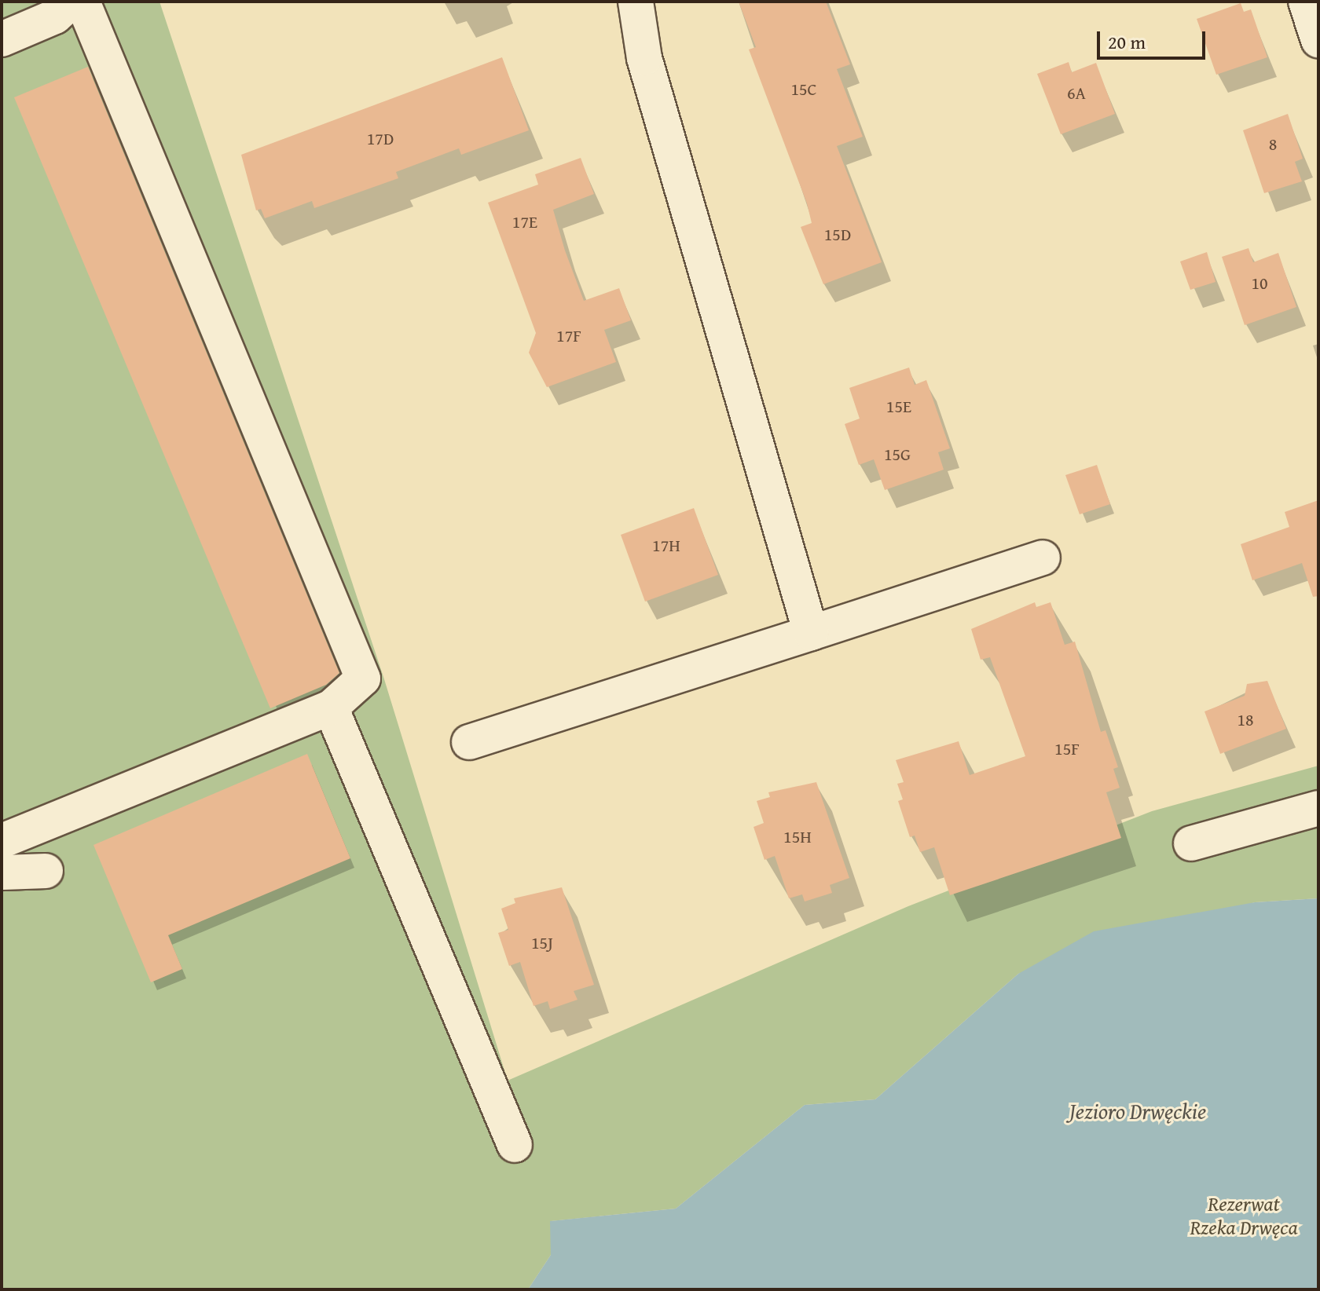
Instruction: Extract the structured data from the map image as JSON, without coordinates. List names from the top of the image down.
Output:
{
  "water": ["Jezioro Drwęckie"],
  "parks": ["Rezerwat Rzeka Drwęca"],
  "house_numbers": [
    "15C",
    "6A",
    "17D",
    "8",
    "17E",
    "15D",
    "10",
    "17F",
    "15E",
    "15G",
    "17H",
    "18",
    "15F",
    "15H",
    "15J"
  ],
  "scale_bar": "20 m"
}
